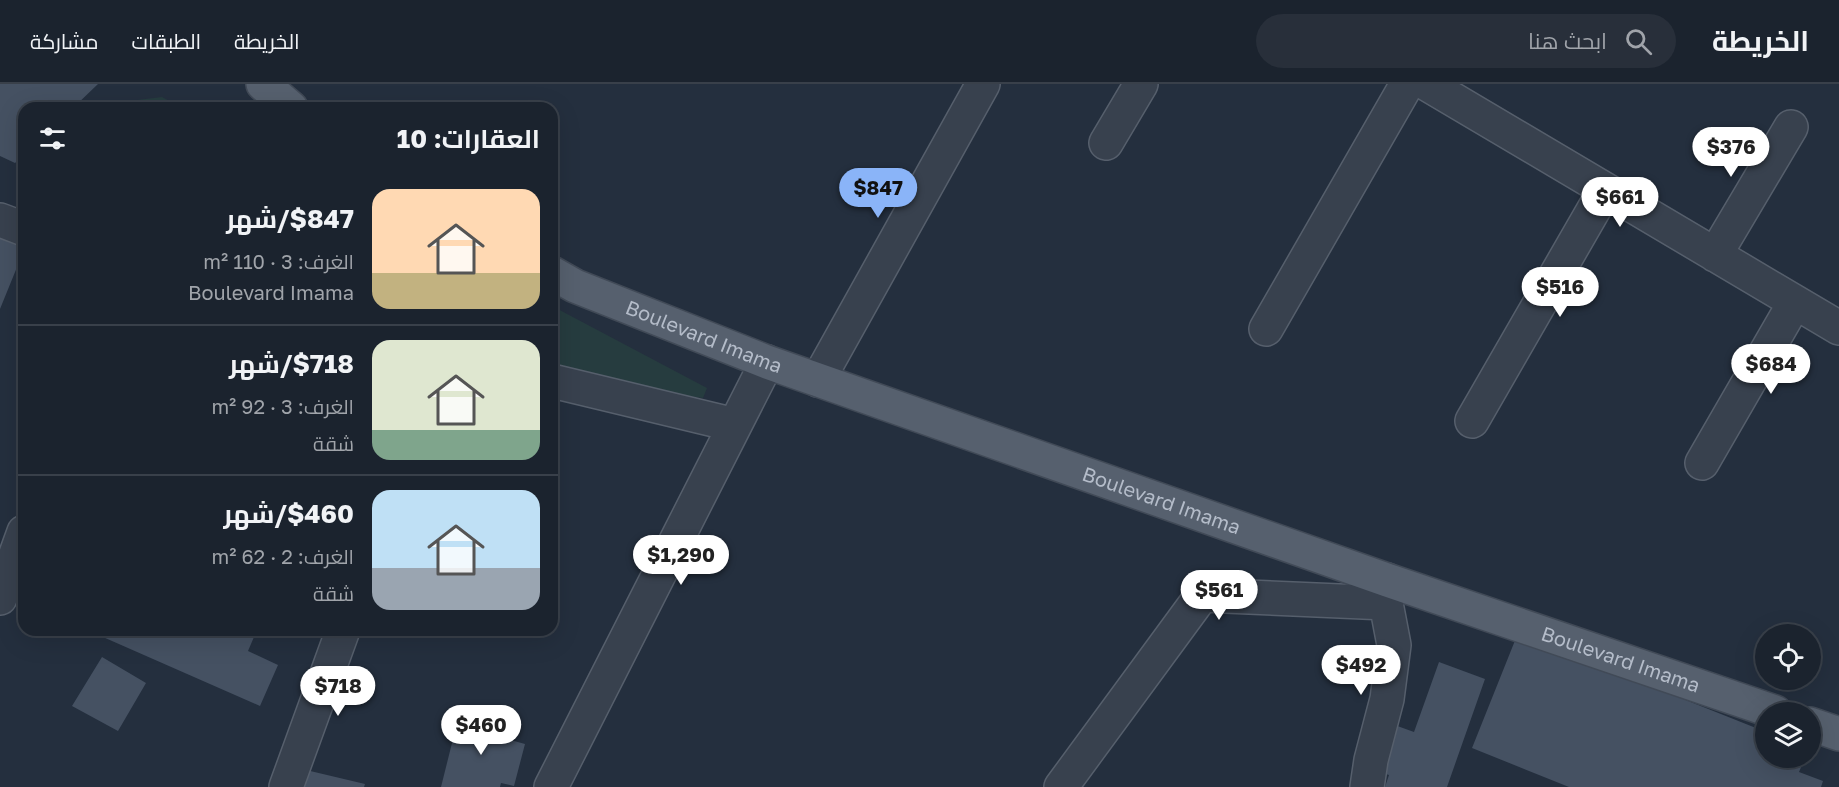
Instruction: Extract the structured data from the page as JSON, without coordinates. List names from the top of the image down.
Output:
{
  "streets": {
    "main road": ["Boulevard Imama"]
  },
  "page": {
    "header": "الخريطة",
    "search": "ابحث هنا",
    "nav": ["الخريطة", "الطبقات", "مشاركة"],
    "heading": "العقارات: 10",
    "price": [
      "$376",
      "$847",
      "$661",
      "$516",
      "$684",
      "$1,290",
      "$561",
      "$492",
      "$718",
      "$460"
    ],
    "list": [
      {
        "name": "$847/شهر",
        "note": "الغرف: 3 · 110 m² · Boulevard Imama"
      },
      {
        "name": "$718/شهر",
        "note": "الغرف: 3 · 92 m² · شقة"
      },
      {
        "name": "$460/شهر",
        "note": "الغرف: 2 · 62 m² · شقة"
      }
    ]
  }
}
